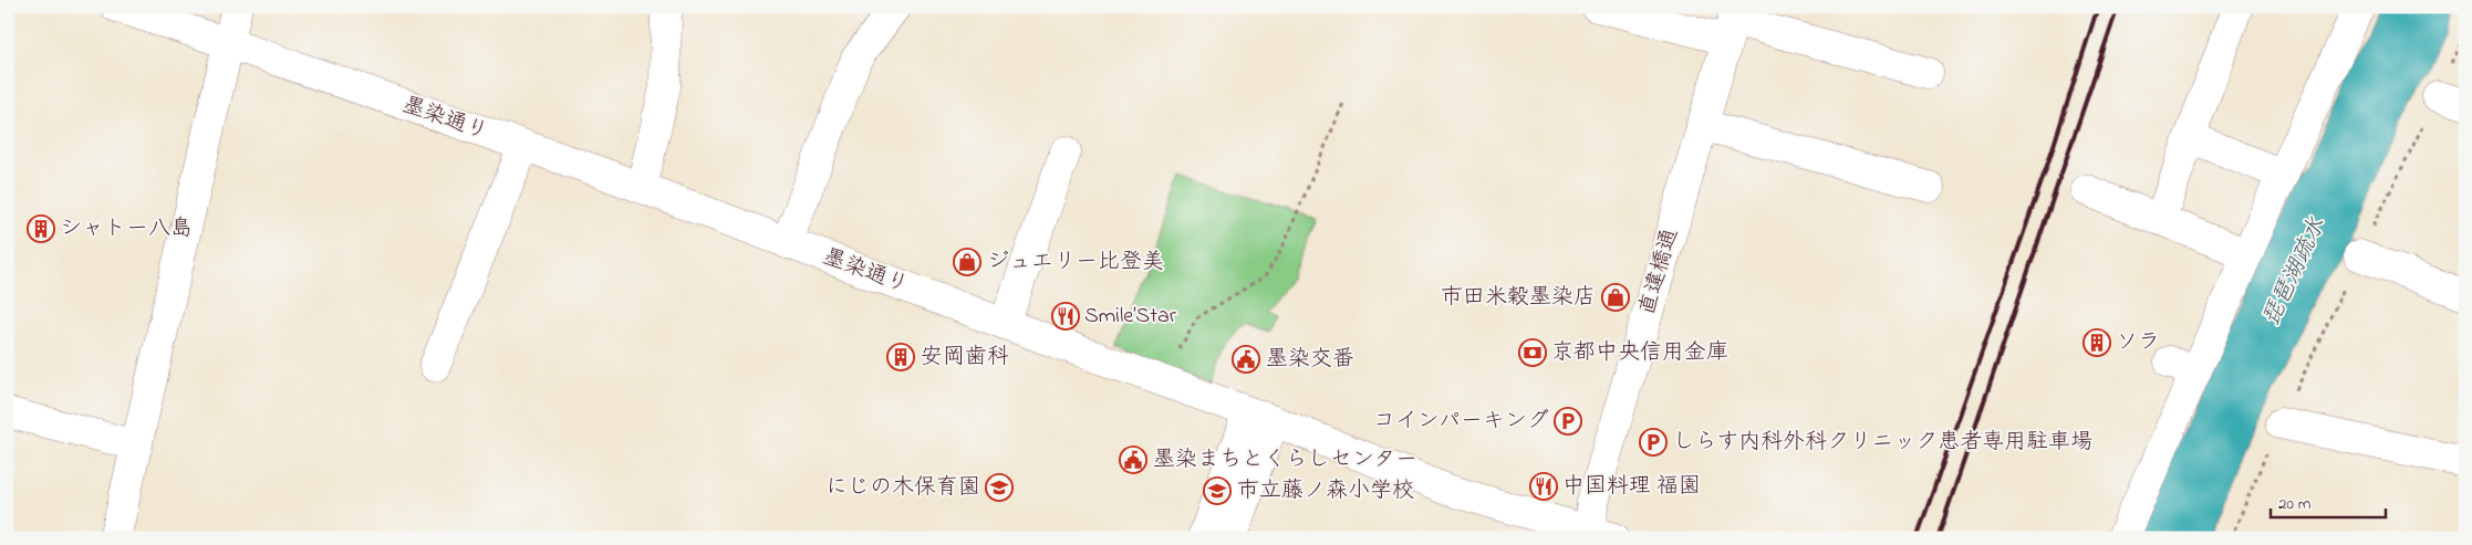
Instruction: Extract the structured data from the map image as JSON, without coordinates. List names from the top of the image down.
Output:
{
  "streets": {
    "street": ["墨染通り", "直違橋通"]
  },
  "crossings": [
    ["墨染通り", "直違橋通"]
  ],
  "water": ["琵琶湖疏水"],
  "places": {
    "building": ["シャトー八島", "ソラ", "安岡歯科"],
    "shop": ["ジュエリー比登美", "市田米穀墨染店"],
    "restaurant": ["Smile’Star", "中国料理 福園"],
    "bank": ["京都中央信用金庫"],
    "public building": ["墨染交番", "墨染まちとくらしセンター"],
    "parking": ["コインパーキング", "しらす内科外科クリニック患者専用駐車場"],
    "school or university": ["にじの木保育園", "市立藤ノ森小学校"]
  },
  "scale_bar": "20 m"
}
